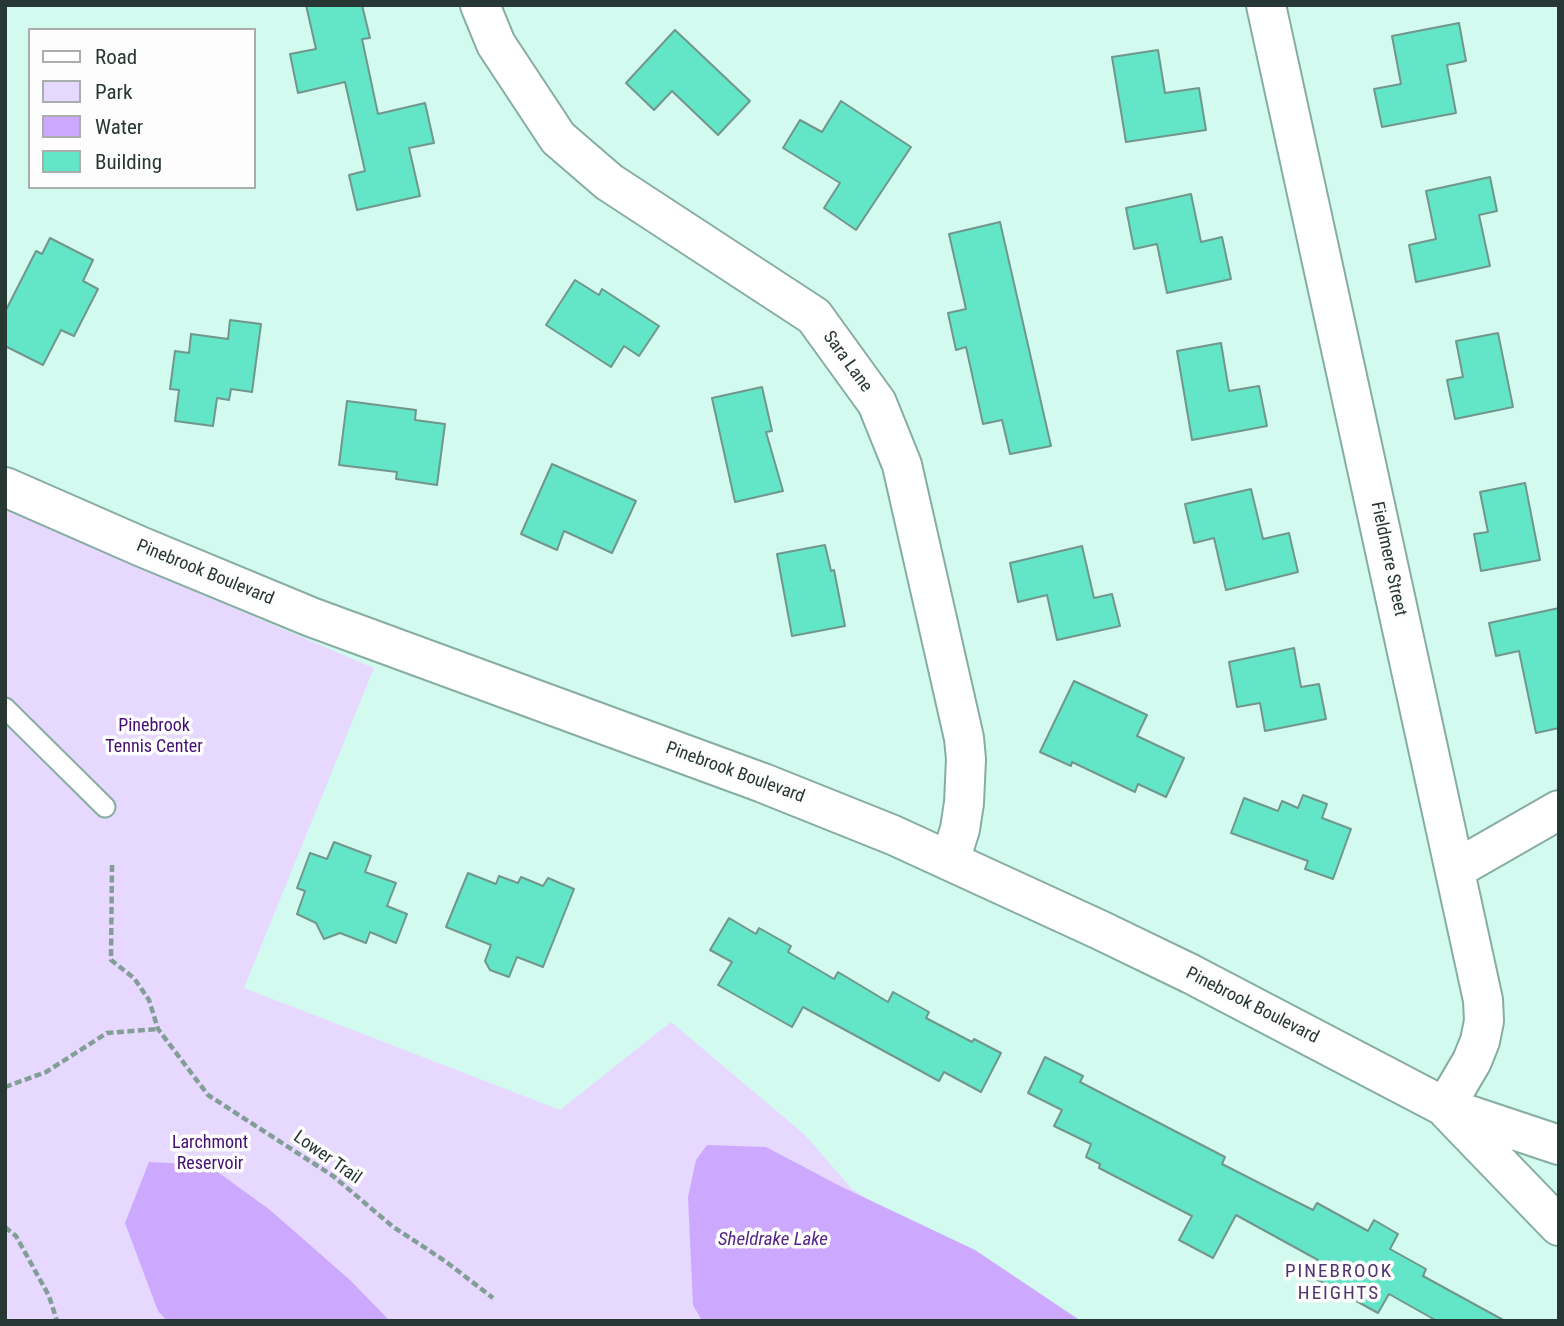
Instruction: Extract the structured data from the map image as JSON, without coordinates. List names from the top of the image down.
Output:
{
  "streets": {
    "street": ["Sara Lane", "Fieldmere Street", "Pinebrook Boulevard"],
    "path": ["Lower Trail"]
  },
  "crossings": [
    ["Sara Lane", "Pinebrook Boulevard"],
    ["Fieldmere Street", "Pinebrook Boulevard"]
  ],
  "districts": ["PINEBROOK HEIGHTS"],
  "water": ["Sheldrake Lake"],
  "parks": ["Pinebrook Tennis Center", "Larchmont Reservoir"],
  "legend": [
    "Road",
    "Park",
    "Water",
    "Building"
  ]
}
